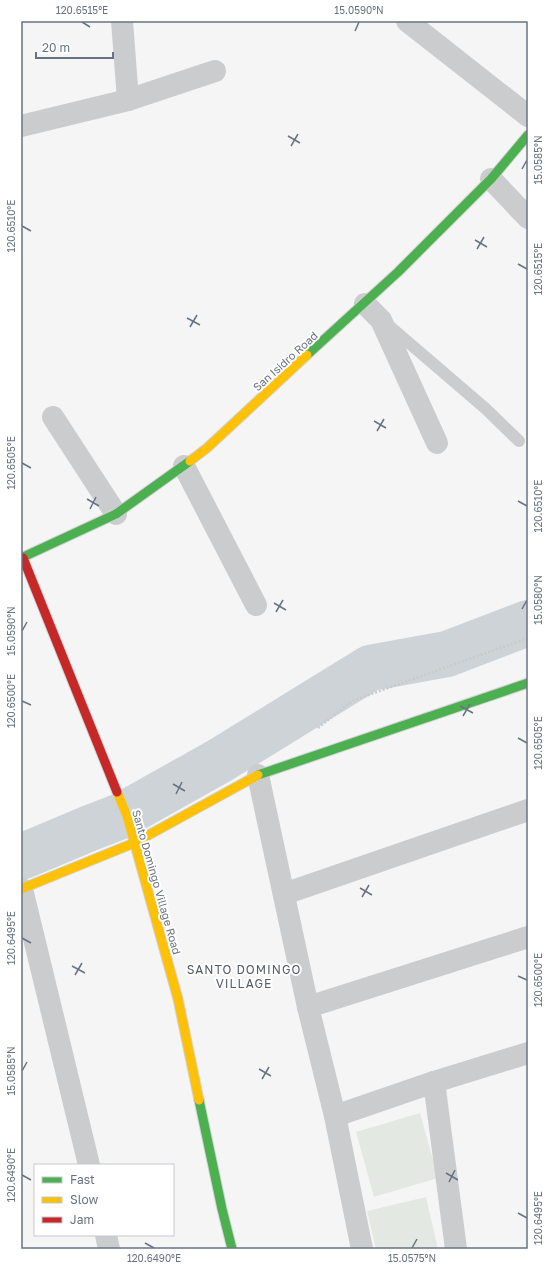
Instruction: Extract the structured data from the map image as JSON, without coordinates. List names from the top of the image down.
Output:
{
  "streets": {
    "street": ["San Isidro Road", "Santo Domingo Village Road"]
  },
  "crossings": [
    ["San Isidro Road", "Santo Domingo Village Road"]
  ],
  "districts": ["SANTO DOMINGO VILLAGE"],
  "legend": ["Fast", "Slow", "Jam"],
  "scale_bar": "20 m",
  "coordinates": [
    "120.6515°E",
    "15.0590°N",
    "15.0585°N",
    "120.6510°E",
    "120.6505°E",
    "15.0580°N",
    "120.6500°E",
    "120.6495°E",
    "120.6490°E",
    "15.0575°N"
  ]
}
